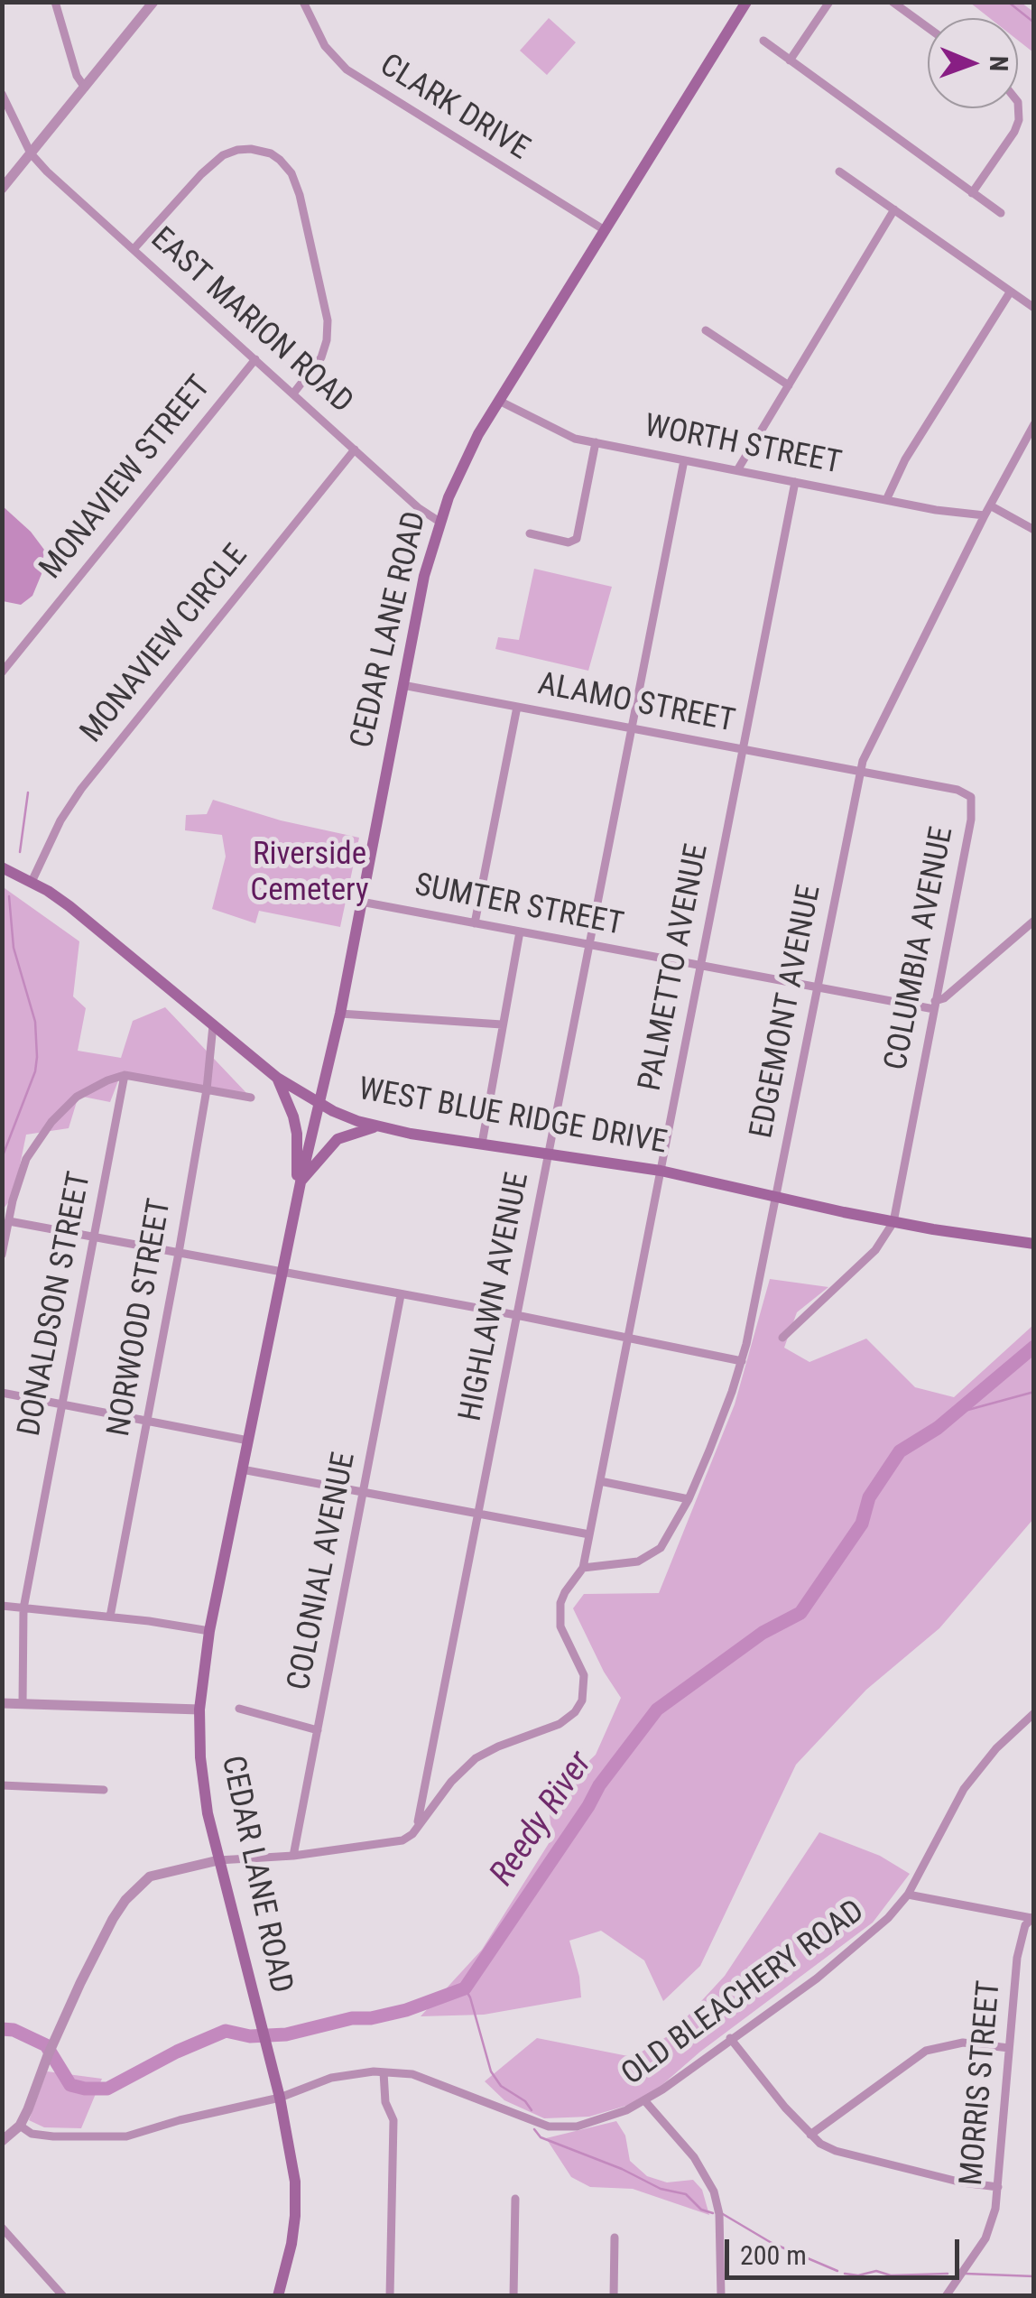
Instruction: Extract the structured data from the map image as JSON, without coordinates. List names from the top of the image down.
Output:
{
  "streets": {
    "main road": ["CEDAR LANE ROAD", "WEST BLUE RIDGE DRIVE"],
    "street": [
      "CLARK DRIVE",
      "EAST MARION ROAD",
      "WORTH STREET",
      "MONAVIEW STREET",
      "MONAVIEW CIRCLE",
      "ALAMO STREET",
      "SUMTER STREET",
      "COLUMBIA AVENUE",
      "PALMETTO AVENUE",
      "EDGEMONT AVENUE",
      "HIGHLAWN AVENUE",
      "DONALDSON STREET",
      "NORWOOD STREET",
      "COLONIAL AVENUE",
      "OLD BLEACHERY ROAD",
      "MORRIS STREET"
    ]
  },
  "crossings": [
    ["CLARK DRIVE", "CEDAR LANE ROAD"],
    ["EAST MARION ROAD", "MONAVIEW STREET"],
    ["EAST MARION ROAD", "CEDAR LANE ROAD"],
    ["EAST MARION ROAD", "MONAVIEW CIRCLE"],
    ["WORTH STREET", "CEDAR LANE ROAD"],
    ["WORTH STREET", "PALMETTO AVENUE"],
    ["WORTH STREET", "EDGEMONT AVENUE"],
    ["WORTH STREET", "HIGHLAWN AVENUE"],
    ["CEDAR LANE ROAD", "ALAMO STREET"],
    ["CEDAR LANE ROAD", "SUMTER STREET"],
    ["CEDAR LANE ROAD", "WEST BLUE RIDGE DRIVE"],
    ["CEDAR LANE ROAD", "OLD BLEACHERY ROAD"],
    ["MONAVIEW CIRCLE", "WEST BLUE RIDGE DRIVE"],
    ["ALAMO STREET", "COLUMBIA AVENUE"],
    ["ALAMO STREET", "PALMETTO AVENUE"],
    ["ALAMO STREET", "EDGEMONT AVENUE"],
    ["ALAMO STREET", "HIGHLAWN AVENUE"],
    ["SUMTER STREET", "COLUMBIA AVENUE"],
    ["SUMTER STREET", "PALMETTO AVENUE"],
    ["SUMTER STREET", "EDGEMONT AVENUE"],
    ["SUMTER STREET", "HIGHLAWN AVENUE"],
    ["COLUMBIA AVENUE", "EDGEMONT AVENUE"],
    ["COLUMBIA AVENUE", "WEST BLUE RIDGE DRIVE"],
    ["PALMETTO AVENUE", "EDGEMONT AVENUE"],
    ["PALMETTO AVENUE", "WEST BLUE RIDGE DRIVE"],
    ["PALMETTO AVENUE", "HIGHLAWN AVENUE"],
    ["EDGEMONT AVENUE", "WEST BLUE RIDGE DRIVE"],
    ["WEST BLUE RIDGE DRIVE", "HIGHLAWN AVENUE"],
    ["WEST BLUE RIDGE DRIVE", "NORWOOD STREET"]
  ],
  "water": ["Reedy River"],
  "parks": ["Riverside Cemetery"],
  "scale_bar": "200 m",
  "north": "right"
}
